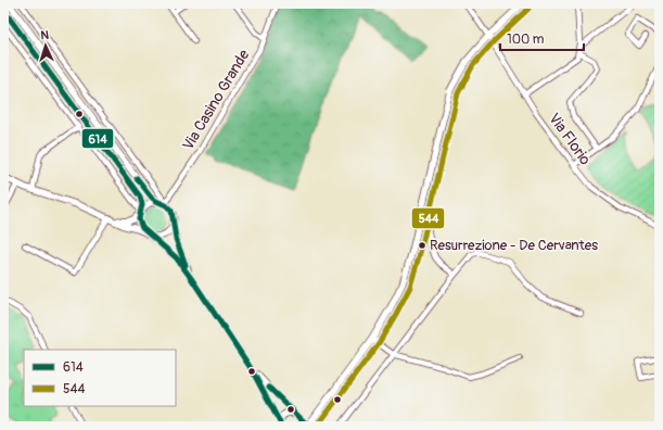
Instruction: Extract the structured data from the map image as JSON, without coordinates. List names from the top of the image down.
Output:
{
  "streets": {
    "street": ["Via Casino Grande", "Via Florio"]
  },
  "places": ["Resurrezione - De Cervantes"],
  "lines": ["transit line 544", "transit line 614"],
  "legend": ["614", "544"],
  "scale_bar": "100 m",
  "north": "top"
}
